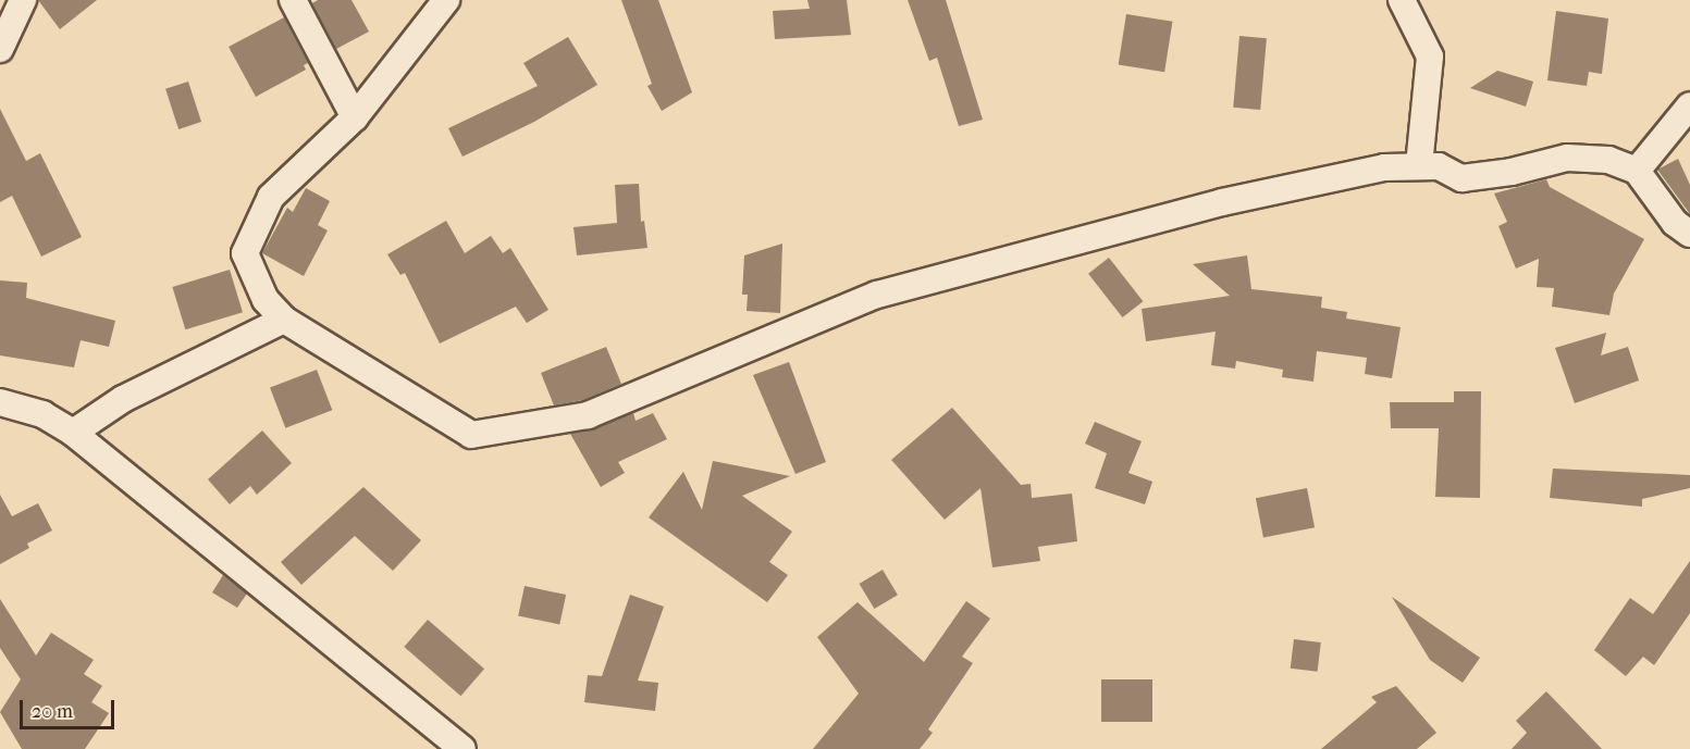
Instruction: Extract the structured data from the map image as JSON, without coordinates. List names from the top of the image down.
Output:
{
  "scale_bar": "20 m"
}
